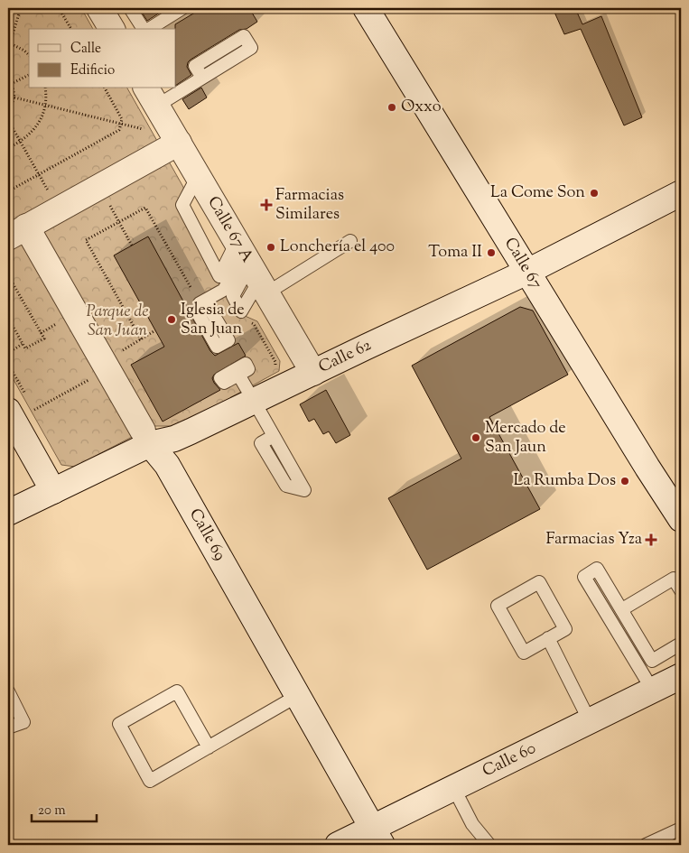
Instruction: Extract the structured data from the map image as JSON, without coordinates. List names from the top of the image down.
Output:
{
  "streets": {
    "main road": [
      "Calle 67 A",
      "Calle 67",
      "Calle 62",
      "Calle 69",
      "Calle 60"
    ]
  },
  "crossings": [
    ["Calle 67 A", "Calle 62"],
    ["Calle 67", "Calle 62"],
    ["Calle 62", "Calle 69"],
    ["Calle 69", "Calle 60"]
  ],
  "parks": ["Parque de San Juan"],
  "places": {
    "other": [
      "Oxxo",
      "La Come Son",
      "Lonchería el 400",
      "Toma II",
      "Iglesia de San Juan",
      "Mercado de San Jaun",
      "La Rumba Dos"
    ],
    "health": ["Farmacias Similares", "Farmacias Yza"]
  },
  "legend": ["Calle", "Edificio"],
  "scale_bar": "20 m"
}
